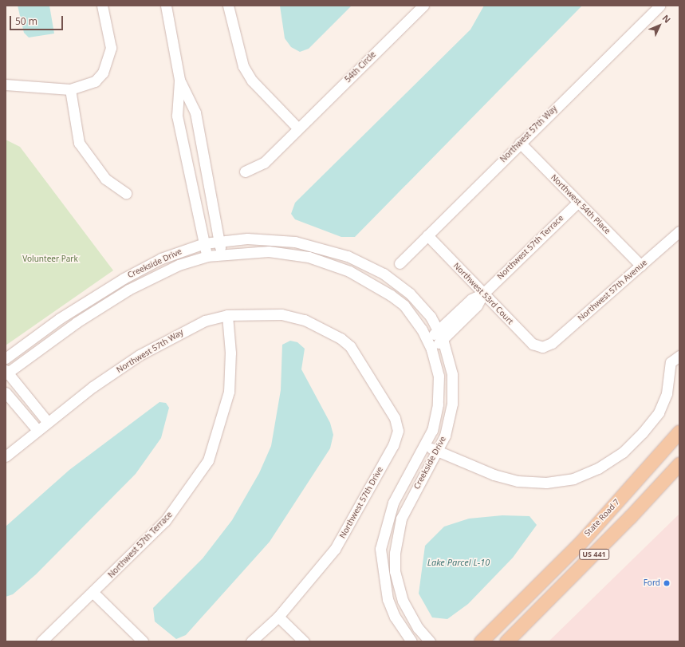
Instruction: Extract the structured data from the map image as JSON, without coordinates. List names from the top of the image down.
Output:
{
  "streets": {
    "main road": ["State Road 7", "US 441"],
    "street": [
      "54th Circle",
      "Northwest 57th Way",
      "Northwest 54th Place",
      "Northwest 57th Terrace",
      "Creekside Drive",
      "Northwest 57th Avenue",
      "Northwest 53rd Court",
      "Northwest 57th Drive"
    ]
  },
  "crossings": [
    ["Northwest 57th Way", "Northwest 54th Place"],
    ["Northwest 57th Way", "Northwest 57th Terrace"],
    ["Northwest 57th Way", "Northwest 53rd Court"],
    ["Northwest 57th Way", "Northwest 57th Drive"],
    ["Northwest 54th Place", "Northwest 57th Terrace"],
    ["Northwest 54th Place", "Northwest 57th Avenue"],
    ["Northwest 57th Terrace", "Creekside Drive"],
    ["Northwest 57th Terrace", "Northwest 53rd Court"],
    ["Northwest 57th Avenue", "Northwest 53rd Court"]
  ],
  "water": ["Lake Parcel L-10"],
  "parks": ["Volunteer Park"],
  "places": ["Ford"],
  "scale_bar": "50 m",
  "north": "top right"
}
